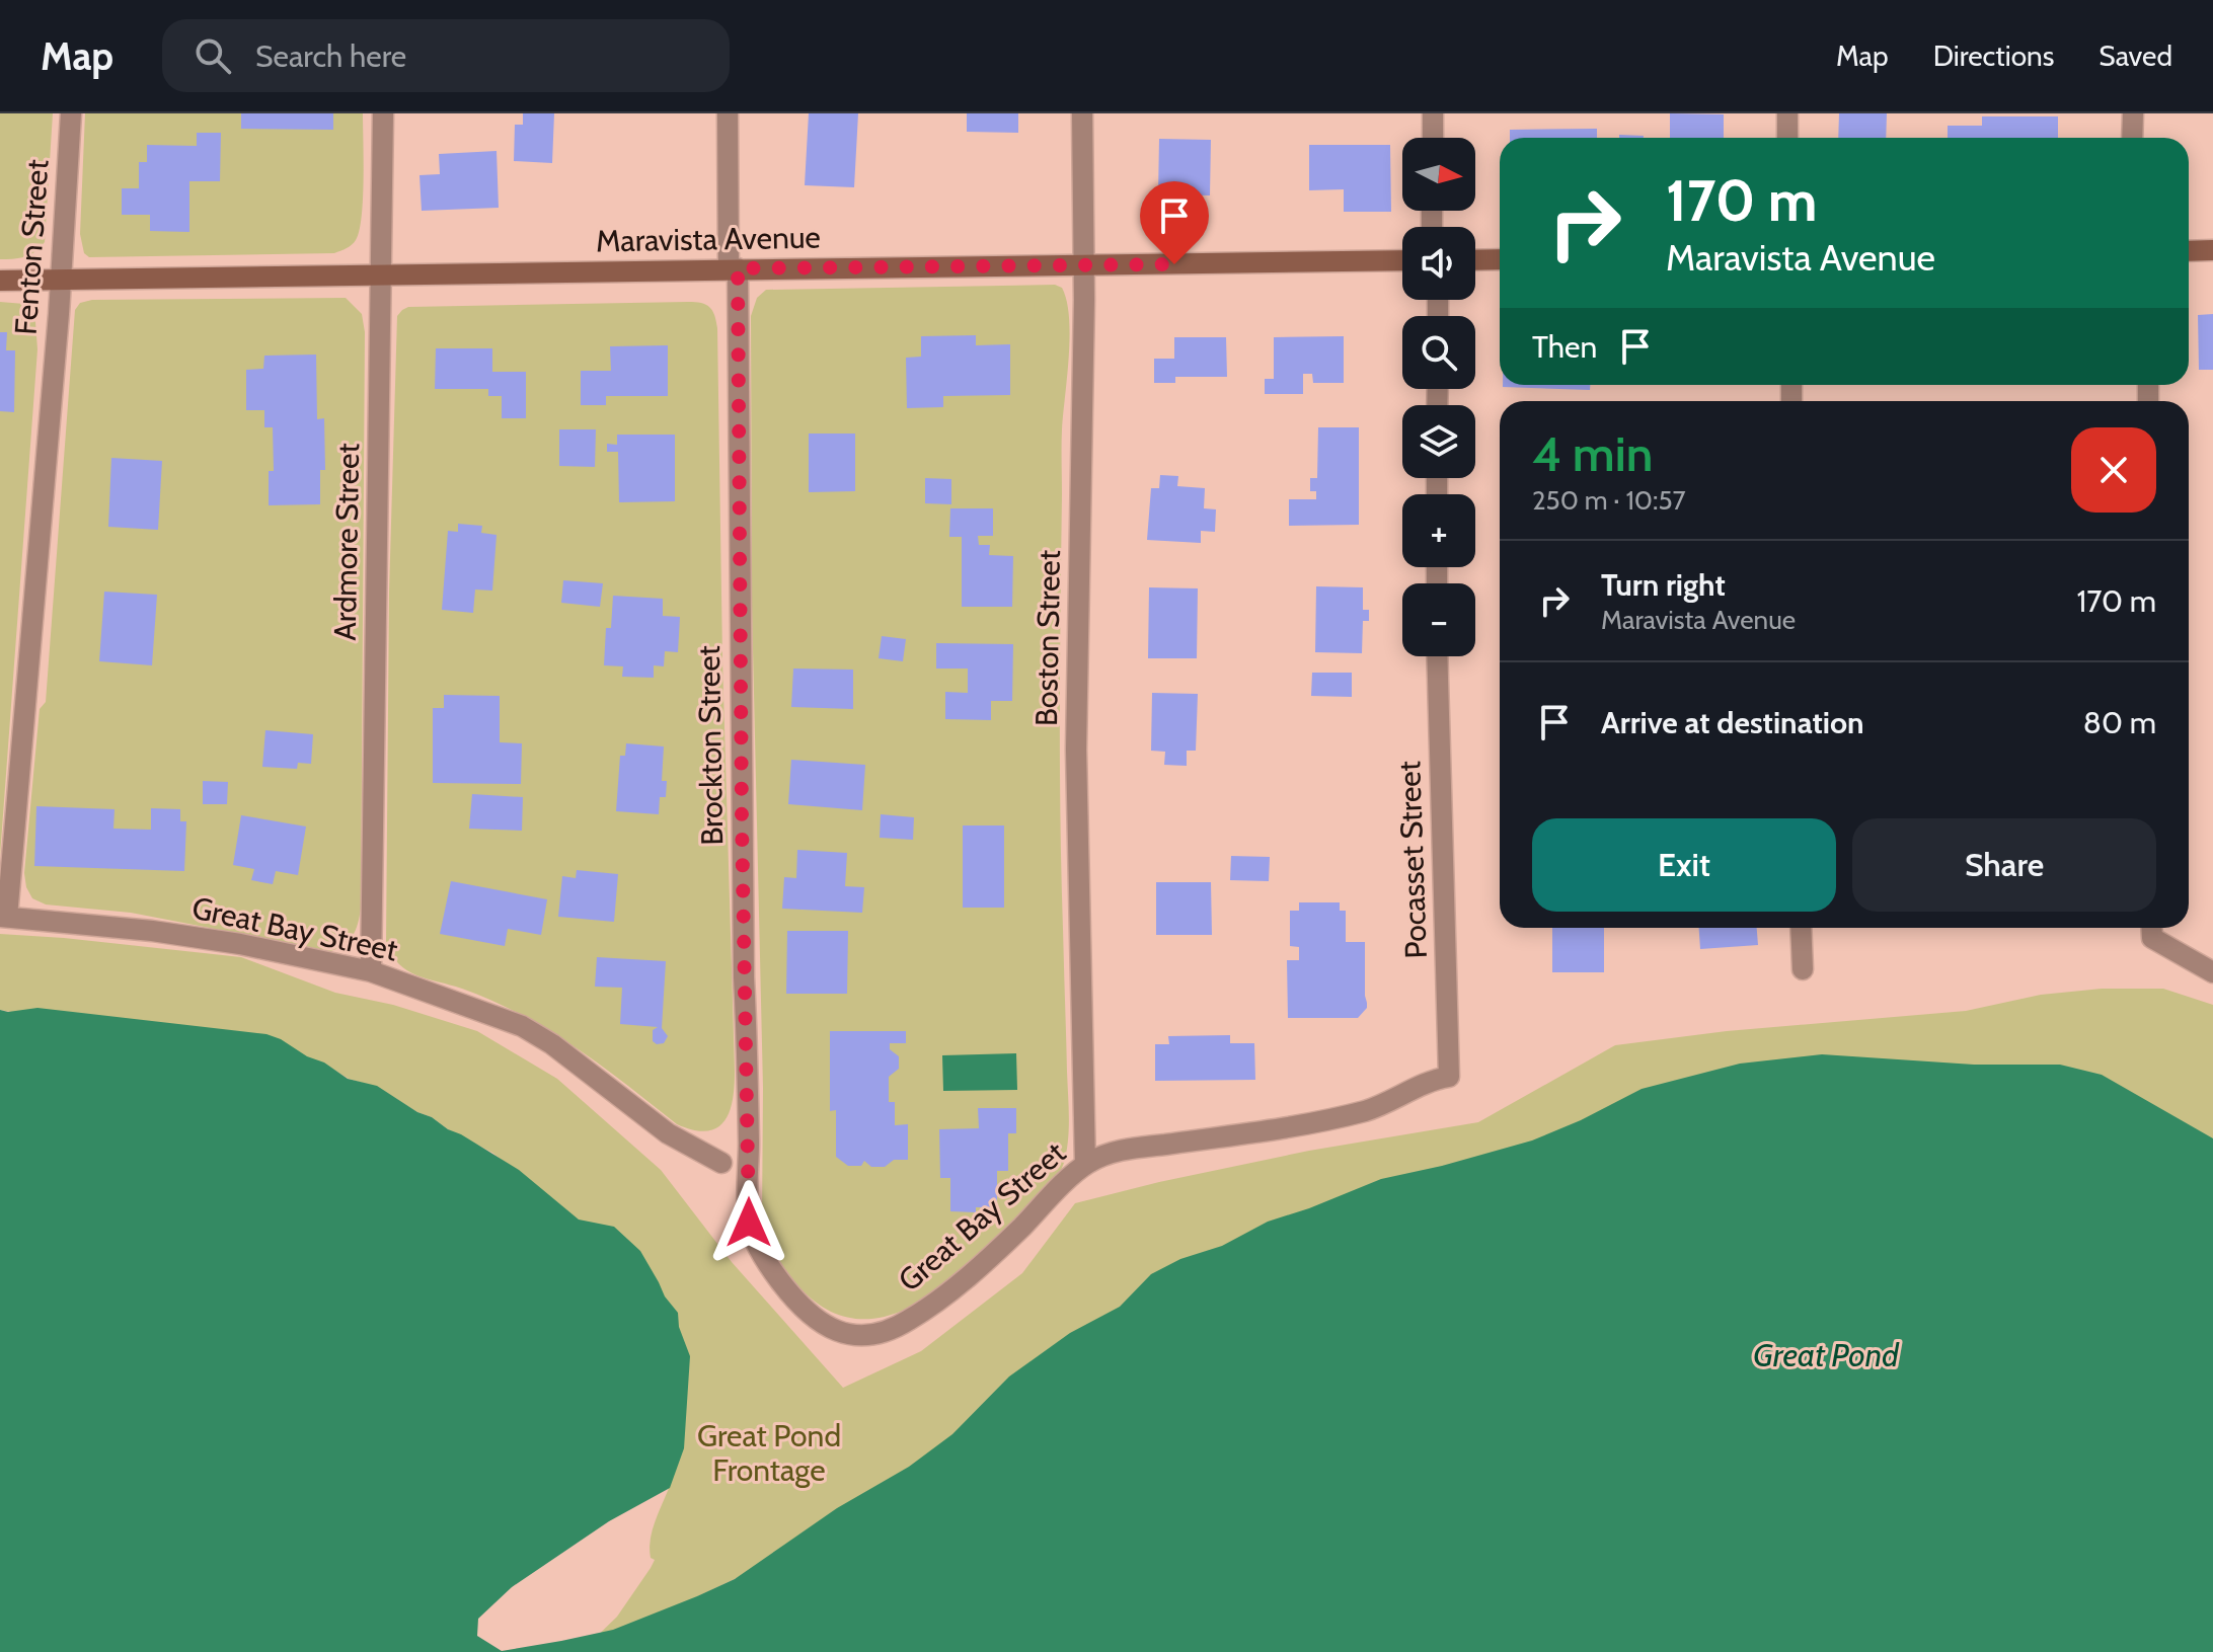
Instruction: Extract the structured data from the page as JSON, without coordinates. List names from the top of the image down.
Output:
{
  "streets": {
    "main road": ["Maravista Avenue"],
    "street": [
      "Fenton Street",
      "Ardmore Street",
      "Boston Street",
      "Brockton Street",
      "Pocasset Street",
      "Great Bay Street"
    ]
  },
  "crossings": [
    ["Maravista Avenue", "Fenton Street"],
    ["Maravista Avenue", "Ardmore Street"],
    ["Maravista Avenue", "Boston Street"],
    ["Maravista Avenue", "Brockton Street"],
    ["Fenton Street", "Great Bay Street"],
    ["Ardmore Street", "Great Bay Street"],
    ["Boston Street", "Great Bay Street"],
    ["Brockton Street", "Great Bay Street"],
    ["Pocasset Street", "Great Bay Street"]
  ],
  "water": ["Great Pond"],
  "parks": ["Great Pond Frontage"],
  "north": "right",
  "page": {
    "header": "Map",
    "search": "Search here",
    "nav": ["Map", "Directions", "Saved"],
    "map_buttons": ["+", "−"],
    "turn": ["170 m", "Maravista Avenue"],
    "then": "Then",
    "heading": ["4 min", "250 m · 10:57"],
    "list": [
      {
        "name": "Turn right",
        "note": "Maravista Avenue",
        "value": "170 m"
      },
      {
        "name": "Arrive at destination",
        "value": "80 m"
      }
    ],
    "buttons": ["Exit", "Share"]
  }
}
